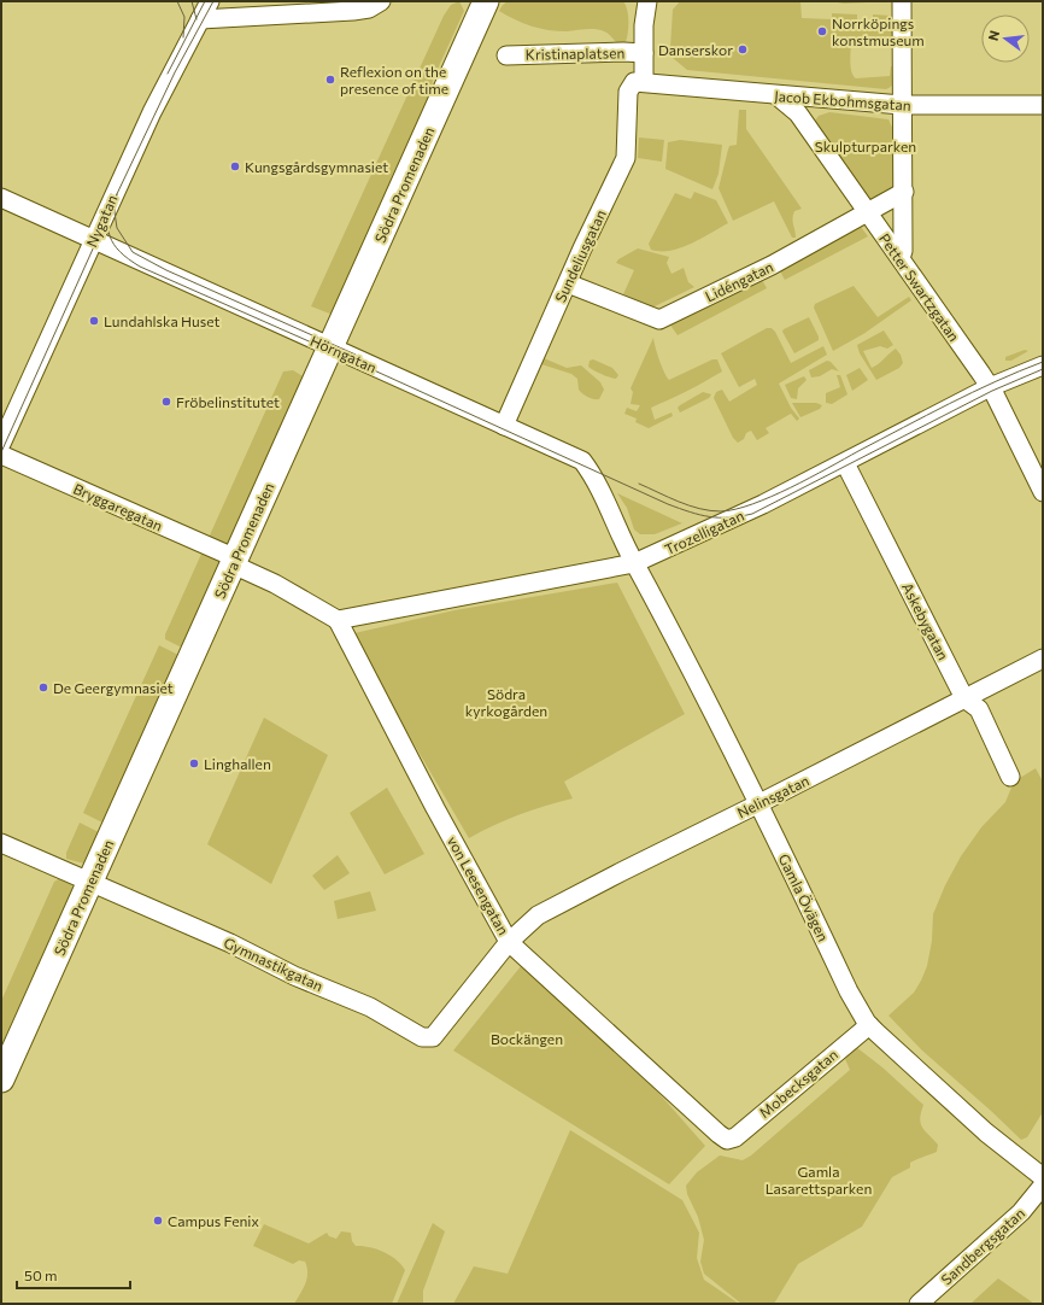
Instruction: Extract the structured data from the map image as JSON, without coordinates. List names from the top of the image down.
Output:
{
  "streets": {
    "main road": ["Södra Promenaden"],
    "street": [
      "Kristinaplatsen",
      "Jacob Ekbohmsgatan",
      "Nygatan",
      "Sundeliusgatan",
      "Lidéngatan",
      "Petter Swartzgatan",
      "Hörngatan",
      "Bryggaregatan",
      "Trozelligatan",
      "Askebygatan",
      "Nelinsgatan",
      "von Leesengatan",
      "Gamla Övägen",
      "Gymnastikgatan",
      "Mobecksgatan",
      "Sandbergsgatan"
    ]
  },
  "crossings": [
    ["Jacob Ekbohmsgatan", "Sundeliusgatan"],
    ["Jacob Ekbohmsgatan", "Petter Swartzgatan"],
    ["Södra Promenaden", "Hörngatan"],
    ["Södra Promenaden", "Bryggaregatan"],
    ["Södra Promenaden", "Gymnastikgatan"],
    ["Nygatan", "Hörngatan"],
    ["Sundeliusgatan", "Lidéngatan"],
    ["Sundeliusgatan", "Hörngatan"],
    ["Lidéngatan", "Petter Swartzgatan"],
    ["Petter Swartzgatan", "Trozelligatan"],
    ["Hörngatan", "Trozelligatan"],
    ["Hörngatan", "Gamla Övägen"],
    ["Bryggaregatan", "Trozelligatan"],
    ["Bryggaregatan", "von Leesengatan"],
    ["Trozelligatan", "Askebygatan"],
    ["Trozelligatan", "von Leesengatan"],
    ["Trozelligatan", "Gamla Övägen"],
    ["Askebygatan", "Nelinsgatan"],
    ["Nelinsgatan", "von Leesengatan"],
    ["Nelinsgatan", "Gamla Övägen"],
    ["Nelinsgatan", "Gymnastikgatan"],
    ["von Leesengatan", "Gymnastikgatan"],
    ["von Leesengatan", "Mobecksgatan"],
    ["Gamla Övägen", "Mobecksgatan"]
  ],
  "parks": [
    "Skulpturparken",
    "Södra kyrkogården",
    "Bockängen",
    "Gamla Lasarettsparken"
  ],
  "places": [
    "Norrköpings konstmuseum",
    "Danserskor",
    "Reflexion on the presence of time",
    "Kungsgårdsgymnasiet",
    "Lundahlska Huset",
    "Fröbelinstitutet",
    "De Geergymnasiet",
    "Linghallen",
    "Campus Fenix"
  ],
  "scale_bar": "50 m",
  "north": "left"
}
